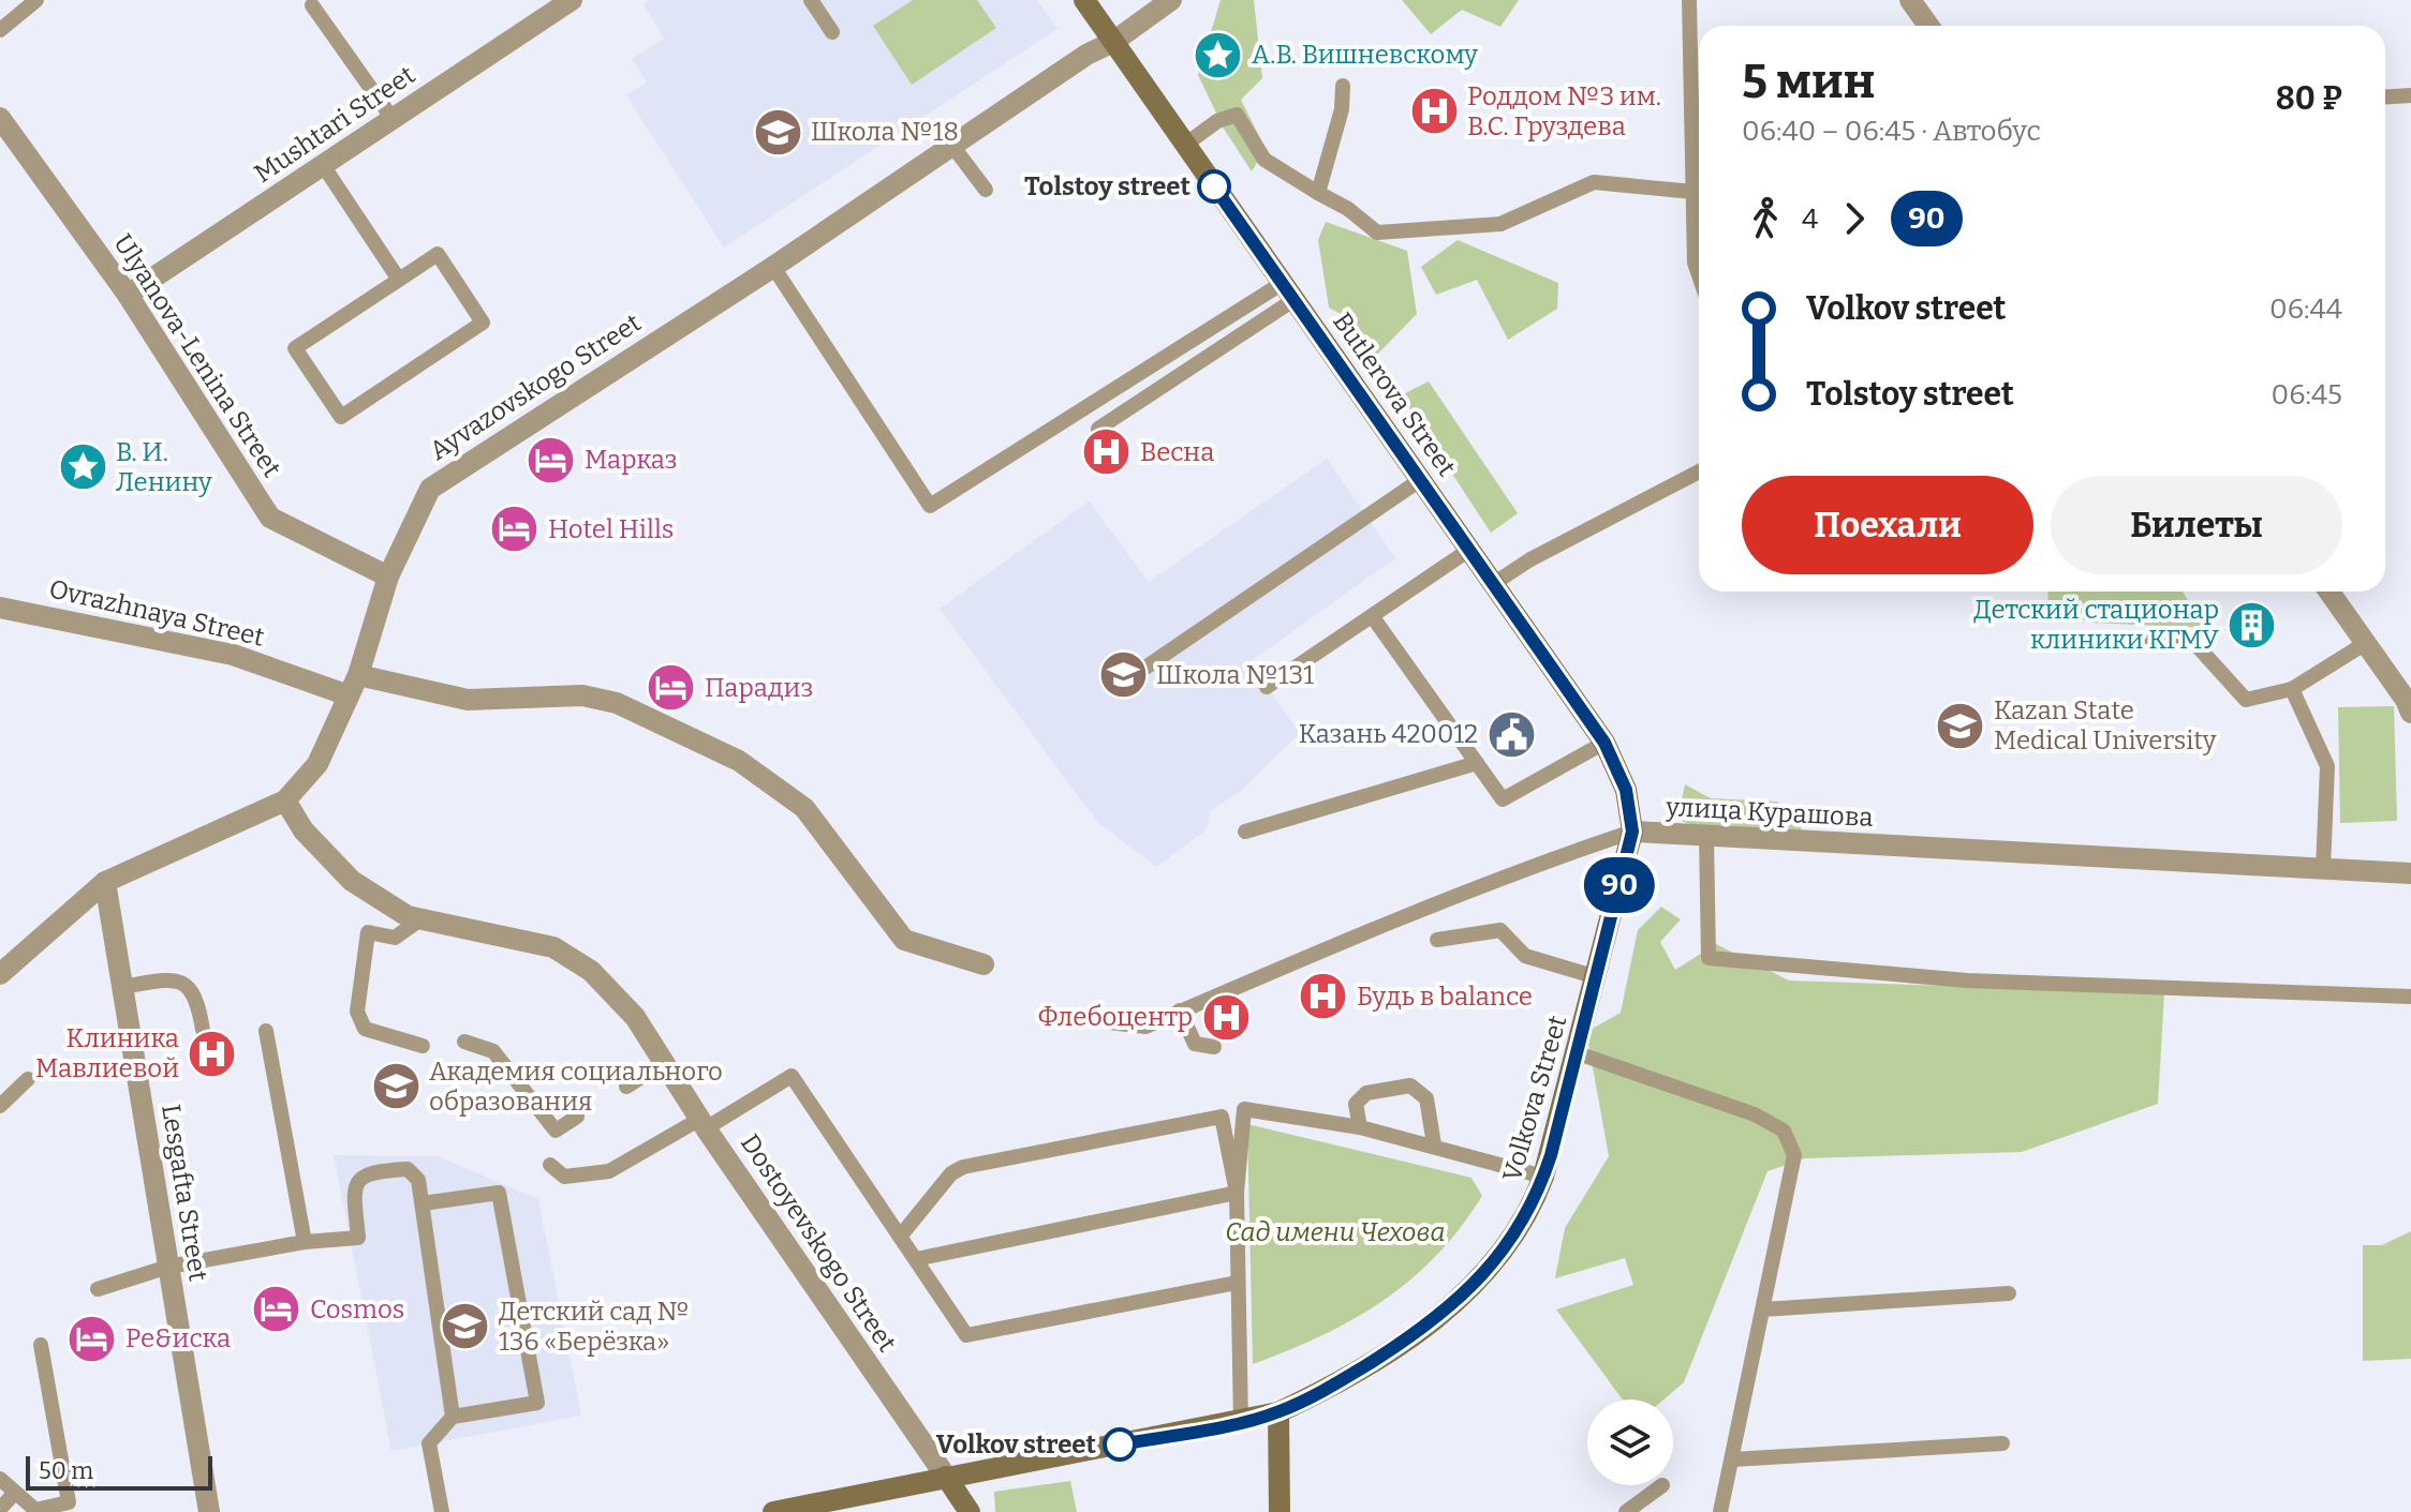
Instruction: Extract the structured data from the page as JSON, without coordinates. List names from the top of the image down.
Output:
{
  "streets": {
    "main road": ["Butlerova Street", "Volkova Street", "Dostoyevskogo Street"],
    "street": [
      "Mushtari Street",
      "Ulyanova-Lenina Street",
      "Ayvazovskogo Street",
      "Ovrazhnaya Street",
      "улица Курашова",
      "Lesgafta Street"
    ]
  },
  "crossings": [
    ["Mushtari Street", "Ulyanova-Lenina Street"],
    ["Ulyanova-Lenina Street", "Ayvazovskogo Street"],
    ["Ayvazovskogo Street", "Butlerova Street"],
    ["Ayvazovskogo Street", "Ovrazhnaya Street"],
    ["Ayvazovskogo Street", "Lesgafta Street"],
    ["Ayvazovskogo Street", "Dostoyevskogo Street"],
    ["Butlerova Street", "улица Курашова"],
    ["Butlerova Street", "Volkova Street"],
    ["улица Курашова", "Volkova Street"],
    ["Volkova Street", "Dostoyevskogo Street"]
  ],
  "parks": ["Сад имени Чехова"],
  "places": {
    "place": ["А.В. Вишневскому", "В. И. Ленину"],
    "hospital": [
      "Роддом №3 им. В.С. Груздева",
      "Весна",
      "Будь в balance",
      "Флебоцентр",
      "Клиника Мавлиевой"
    ],
    "school or university": [
      "Школа №18",
      "Школа №131",
      "Kazan State Medical University",
      "Академия социального образования",
      "Детский сад № 136 «Берёзка»"
    ],
    "other": ["Tolstoy street", "Volkov street"],
    "hotel": [
      "Марказ",
      "Hotel Hills",
      "Парадиз",
      "Cosmos",
      "Ре&иска"
    ],
    "building": ["Детский стационар клиники КГМУ"],
    "public building": ["Казань 420012"]
  },
  "lines": ["bus line 90"],
  "scale_bar": "50 m",
  "page": {
    "on_map": "90",
    "heading": ["5 мин", "06:40 – 06:45 · Автобус", "80 ₽"],
    "legs": ["4", "90"],
    "list": [
      {
        "name": "Volkov street",
        "value": "06:44"
      },
      {
        "name": "Tolstoy street",
        "value": "06:45"
      }
    ],
    "buttons": ["Поехали", "Билеты"],
    "scale": "50 m"
  }
}
